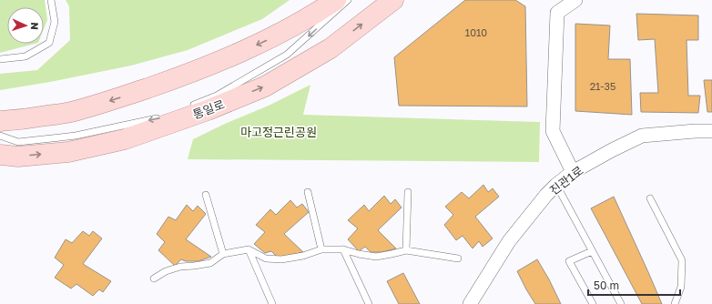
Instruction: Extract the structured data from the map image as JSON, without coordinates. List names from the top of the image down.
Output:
{
  "streets": {
    "main road": ["통일로"],
    "street": ["진관1로"]
  },
  "parks": ["마고정근린공원"],
  "house_numbers": ["1010", "21-35"],
  "scale_bar": "50 m",
  "north": "right"
}
